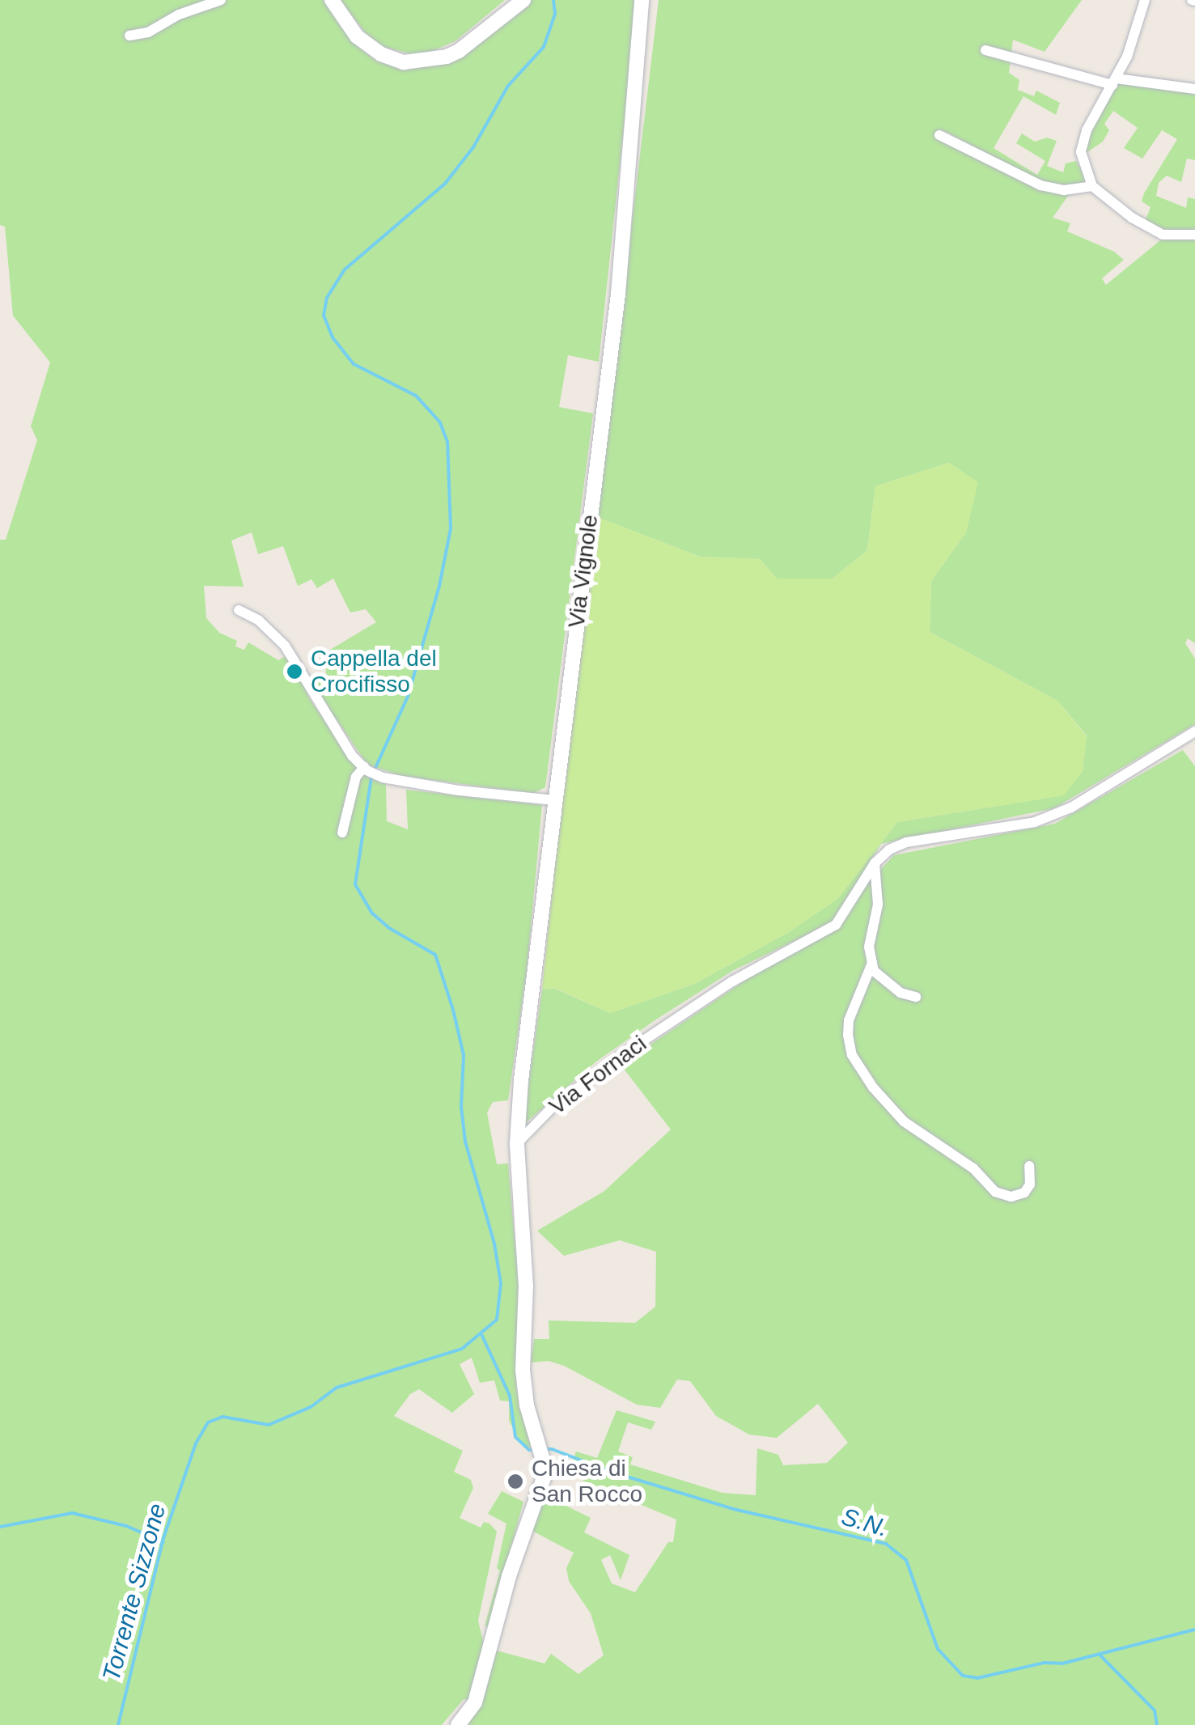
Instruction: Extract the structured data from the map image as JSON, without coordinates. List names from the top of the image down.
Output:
{
  "streets": {
    "street": ["Via Vignole", "Via Fornaci"]
  },
  "crossings": [
    ["Via Vignole", "Via Fornaci"]
  ],
  "water": ["S.N.", "Torrente Sizzone"],
  "places": ["Cappella del Crocifisso", "Chiesa di San Rocco"]
}
